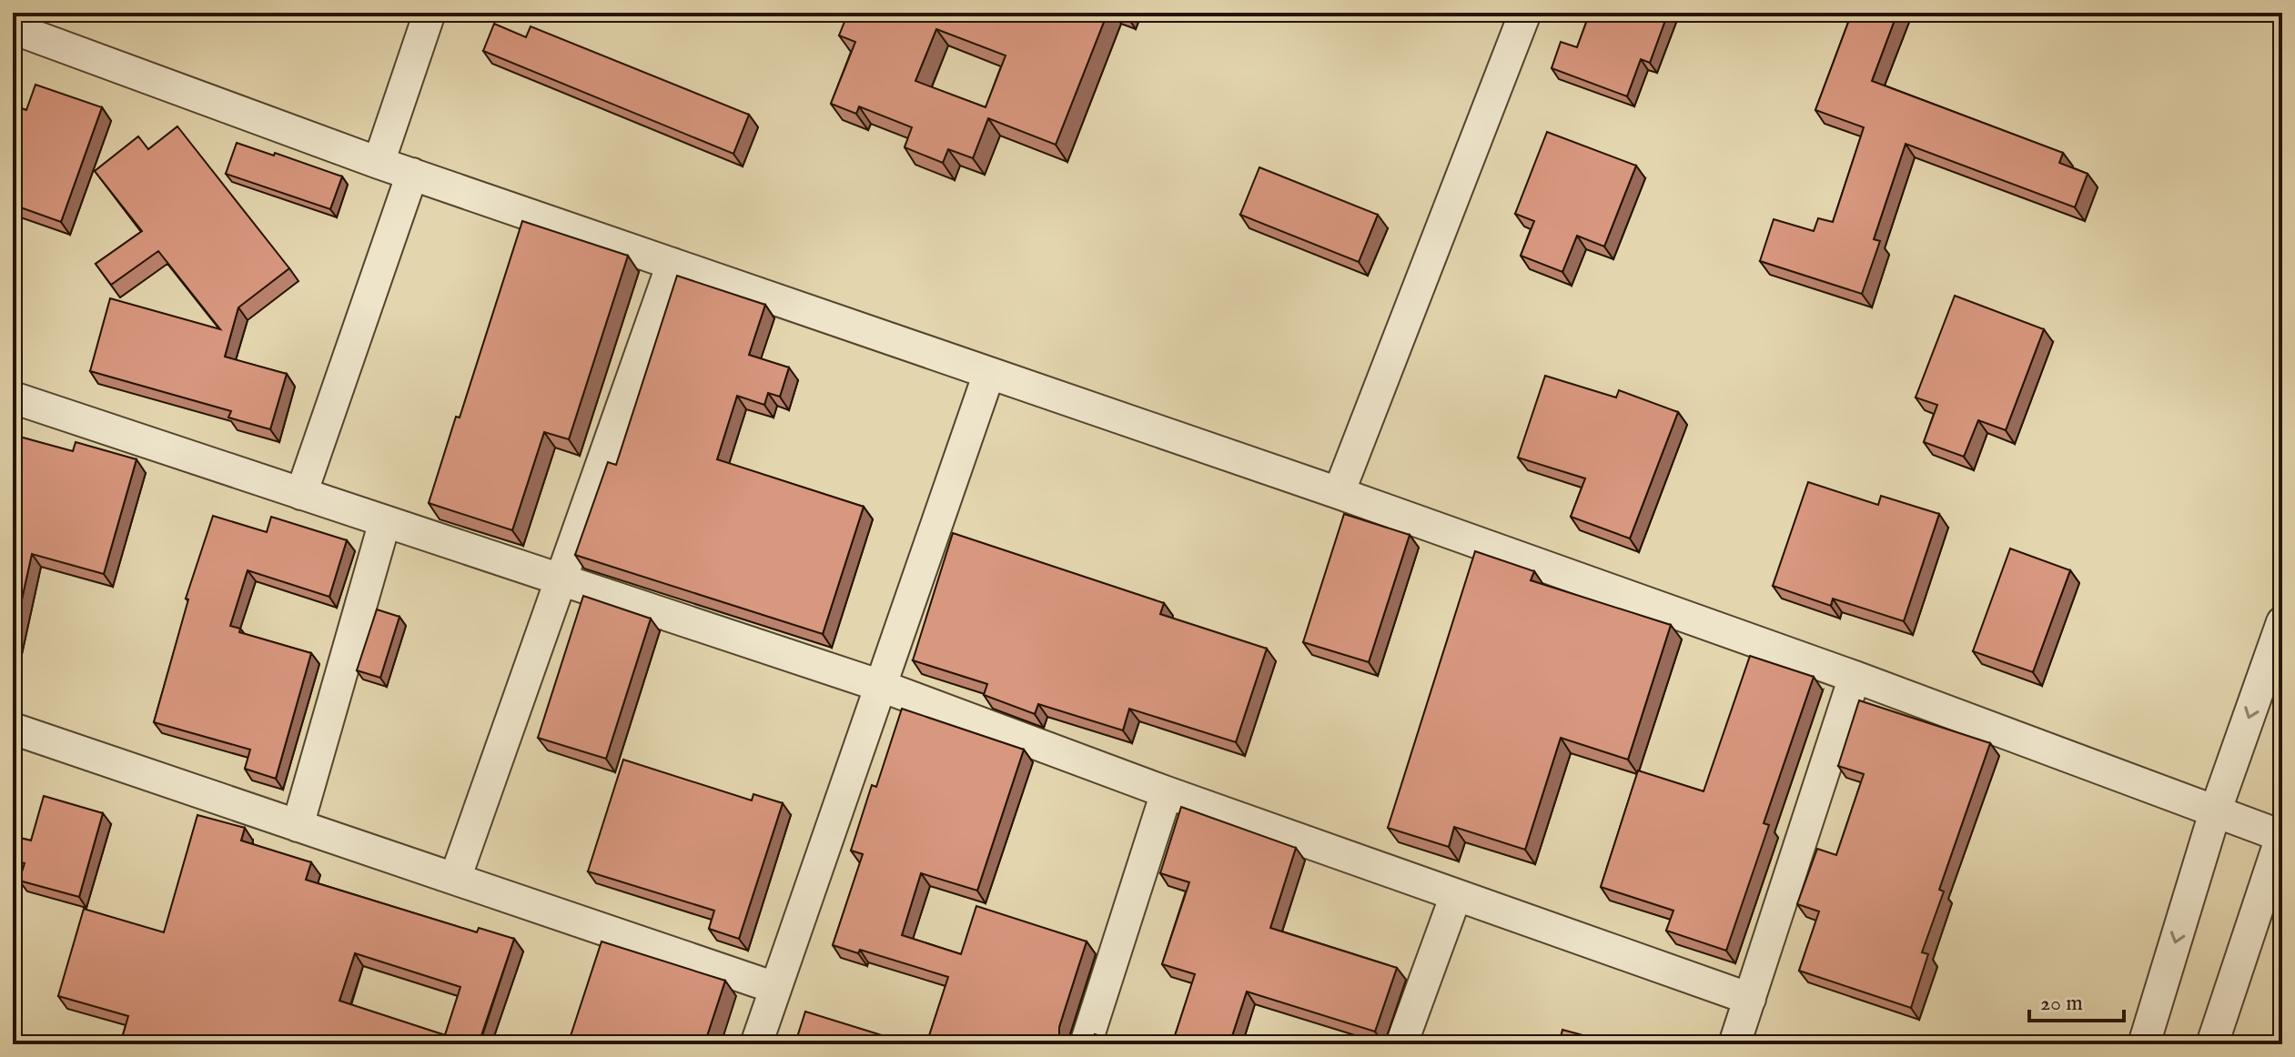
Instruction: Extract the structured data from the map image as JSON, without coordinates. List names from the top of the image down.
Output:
{
  "scale_bar": "20 m"
}
